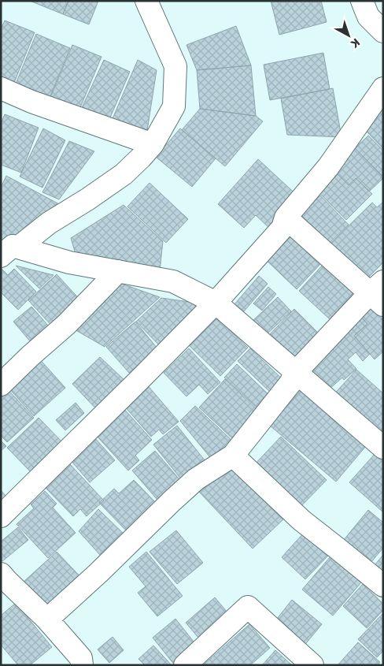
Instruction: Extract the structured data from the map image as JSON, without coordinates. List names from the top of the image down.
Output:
{
  "north": "bottom right"
}
